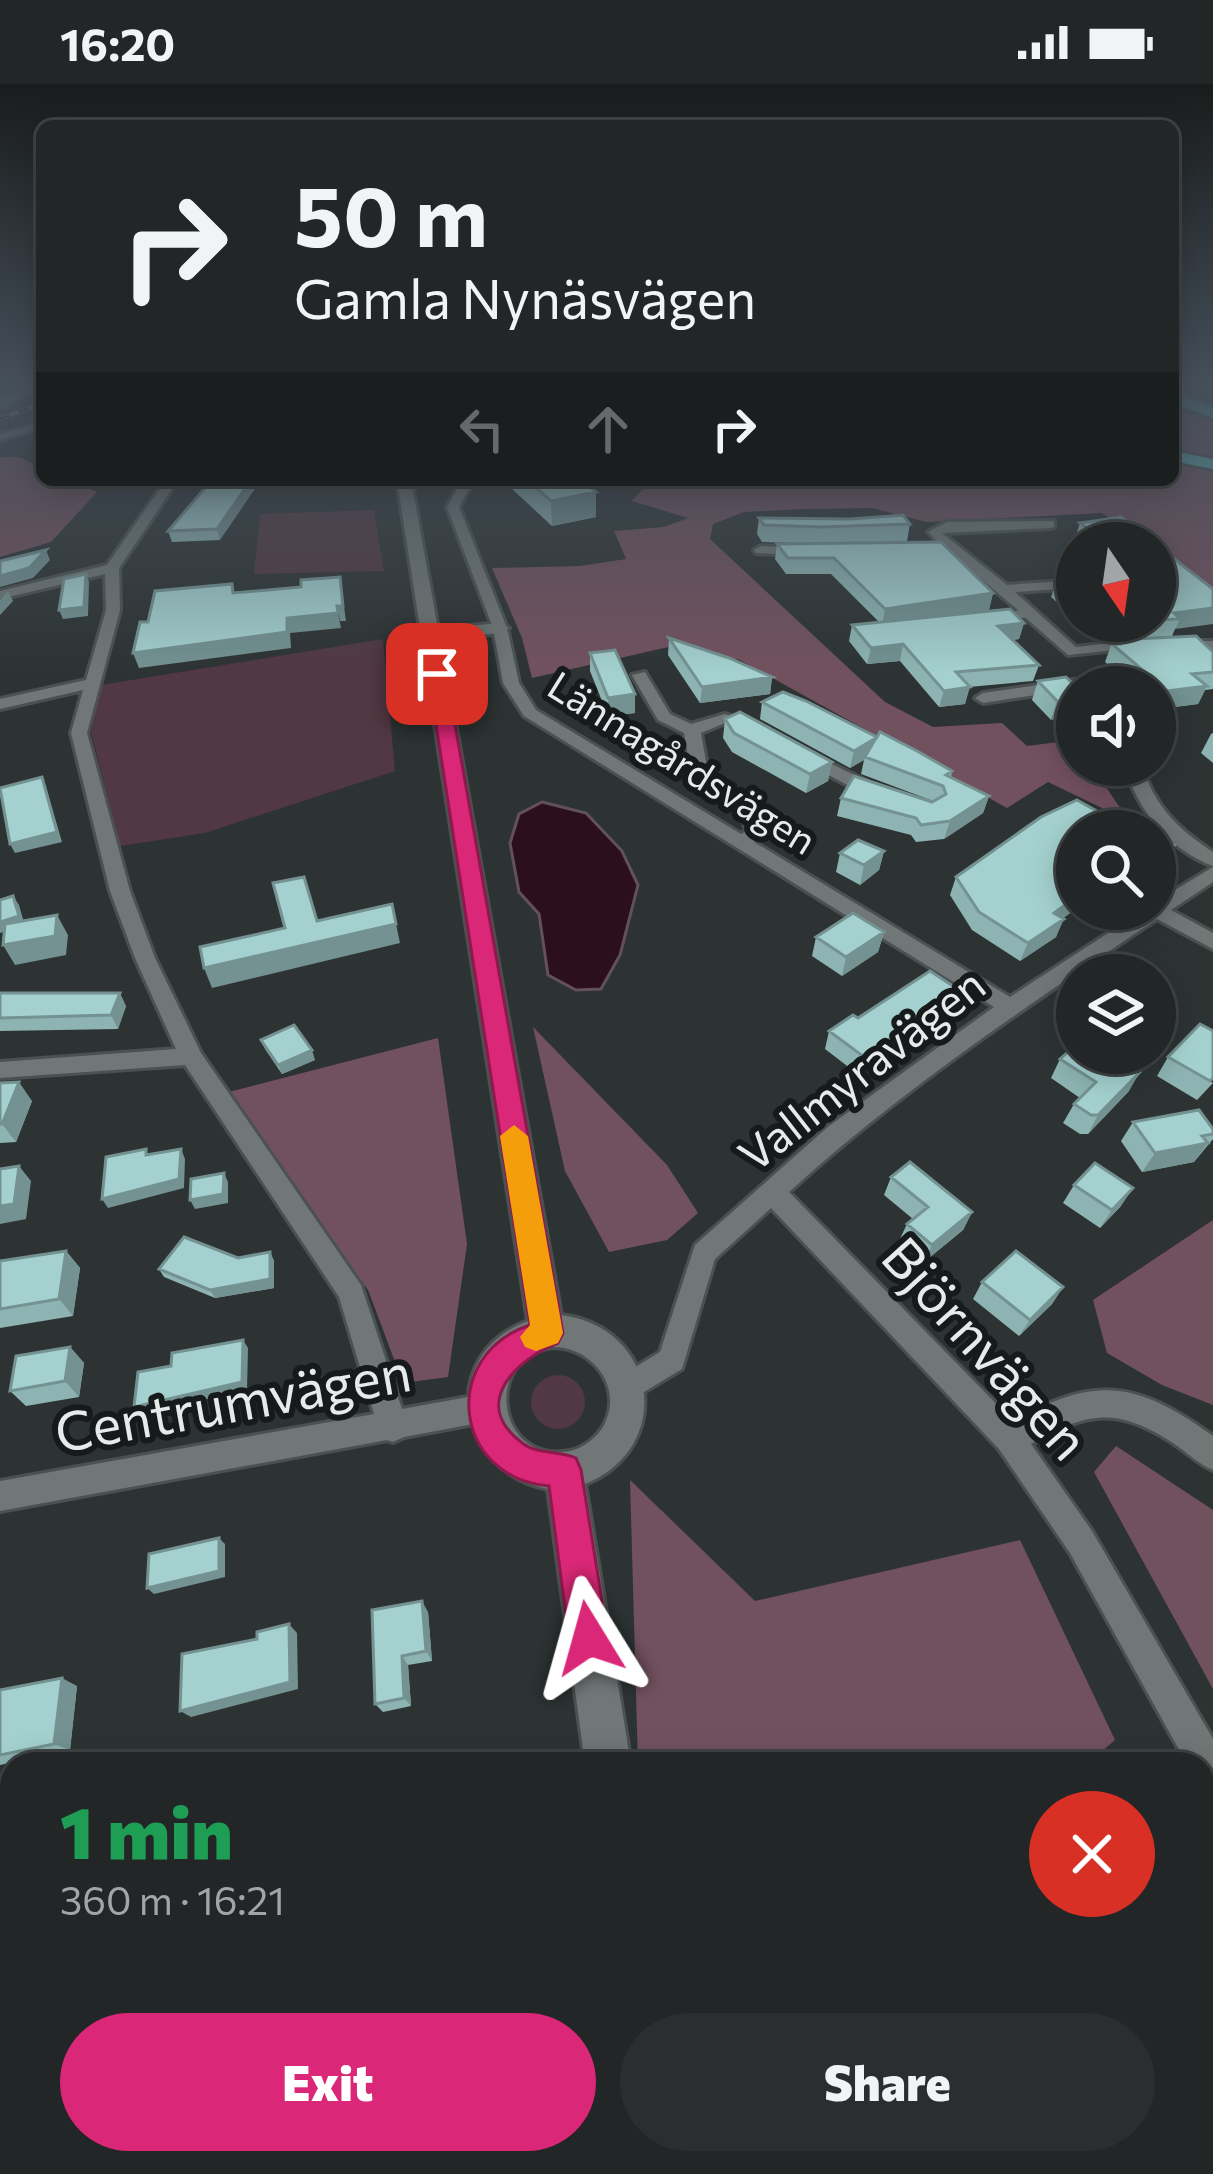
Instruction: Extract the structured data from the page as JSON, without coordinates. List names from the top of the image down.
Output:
{
  "streets": {
    "street": [
      "Lännagårdsvägen",
      "Vallmyravägen",
      "Björnvägen",
      "Centrumvägen"
    ]
  },
  "crossings": [
    ["Lännagårdsvägen", "Vallmyravägen"],
    ["Vallmyravägen", "Björnvägen"],
    ["Vallmyravägen", "Centrumvägen"]
  ],
  "north": "bottom",
  "page": {
    "status": "16:20",
    "turn": ["50 m", "Gamla Nynäsvägen"],
    "heading": ["1 min", "360 m · 16:21"],
    "buttons": ["Exit", "Share"]
  }
}
